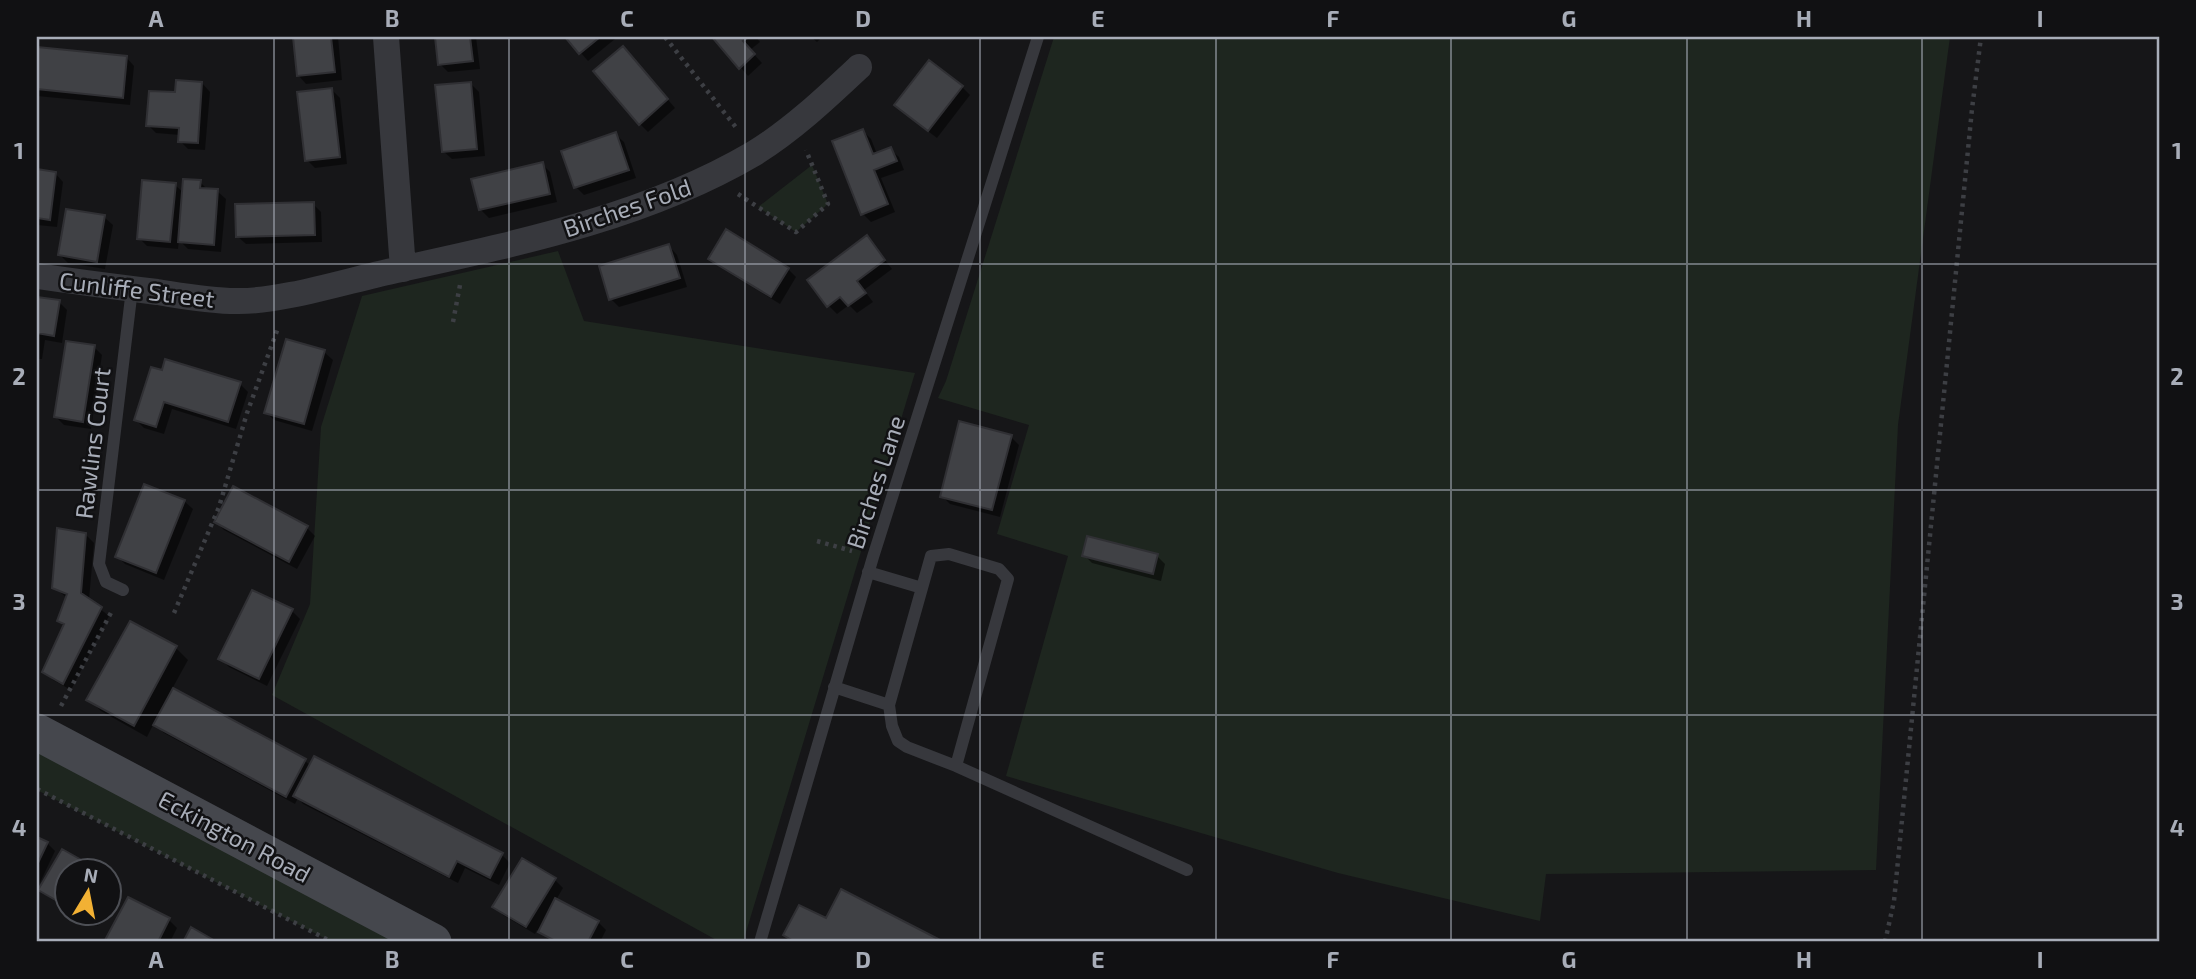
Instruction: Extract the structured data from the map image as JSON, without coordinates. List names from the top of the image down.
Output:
{
  "streets": {
    "main road": ["Eckington Road"],
    "street": ["Birches Fold", "Cunliffe Street"],
    "lane": ["Rawlins Court", "Birches Lane"]
  },
  "crossings": [
    ["Birches Fold", "Cunliffe Street"],
    ["Cunliffe Street", "Rawlins Court"]
  ],
  "north": "top",
  "grid": {
    "columns": [
      "A",
      "B",
      "C",
      "D",
      "E",
      "F",
      "G",
      "H",
      "I"
    ],
    "rows": [
      "1",
      "2",
      "3",
      "4"
    ]
  }
}
